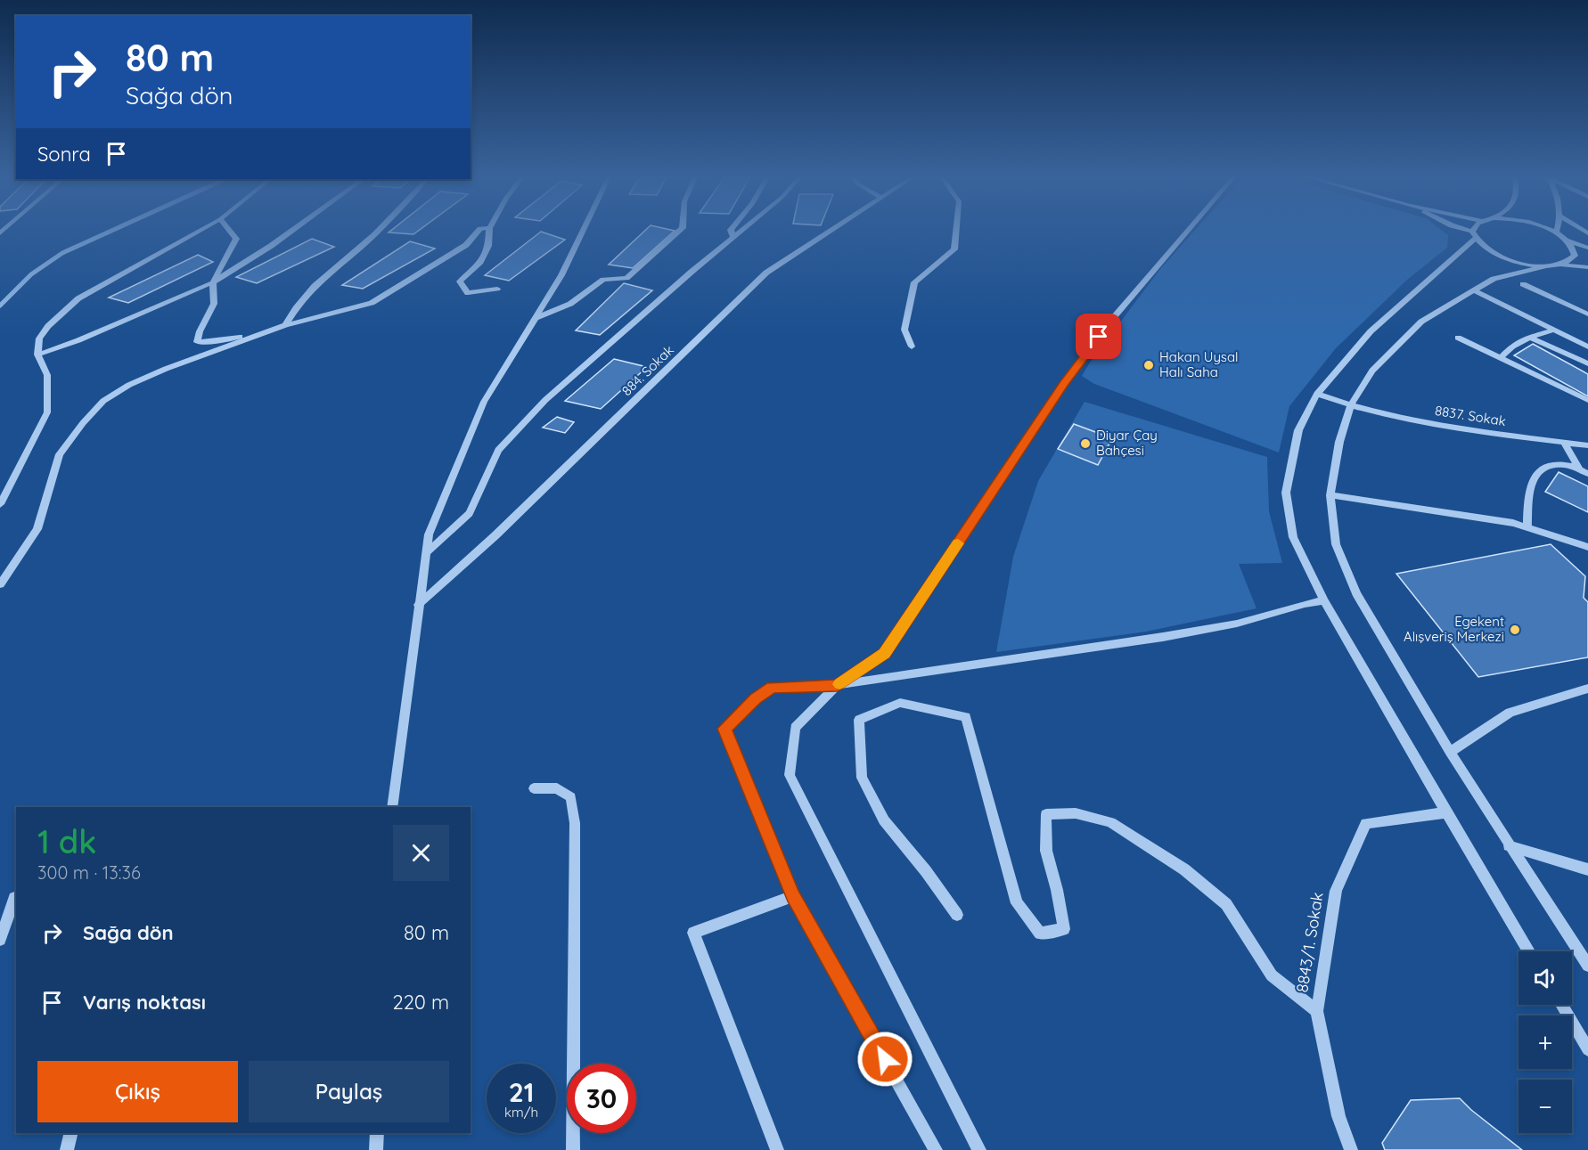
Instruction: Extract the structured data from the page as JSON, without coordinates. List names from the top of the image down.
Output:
{
  "streets": {
    "street": ["884. Sokak", "8837. Sokak", "8843/1. Sokak"]
  },
  "places": ["Hakan Uysal Halı Saha", "Diyar Çay Bahçesi", "Egekent Alışveriş Merkezi"],
  "page": {
    "turn": ["80 m", "Sağa dön"],
    "then": "Sonra",
    "heading": ["1 dk", "300 m · 13:36"],
    "list": [
      {
        "name": "Sağa dön",
        "value": "80 m"
      },
      {
        "name": "Varış noktası",
        "value": "220 m"
      }
    ],
    "map_buttons": ["+", "−"],
    "buttons": ["Çıkış", "Paylaş"],
    "speed": "21 km/h",
    "limit": "30"
  }
}
